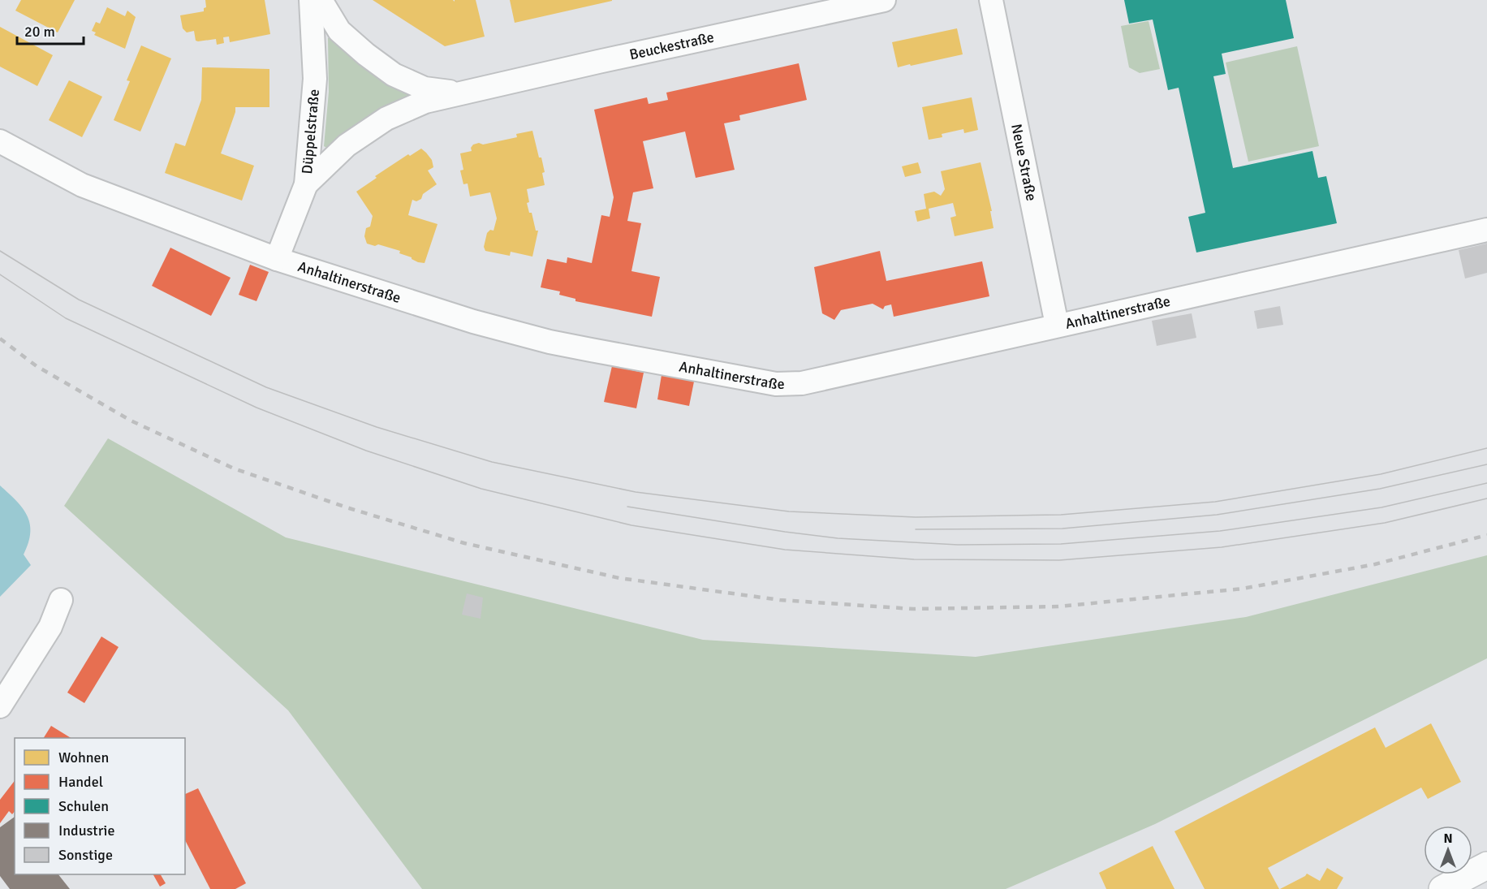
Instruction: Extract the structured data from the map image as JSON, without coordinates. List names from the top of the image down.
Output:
{
  "streets": {
    "street": [
      "Beuckestraße",
      "Düppelstraße",
      "Neue Straße",
      "Anhaltinerstraße"
    ]
  },
  "crossings": [
    ["Beuckestraße", "Düppelstraße"],
    ["Düppelstraße", "Anhaltinerstraße"],
    ["Neue Straße", "Anhaltinerstraße"]
  ],
  "legend": [
    "Wohnen",
    "Handel",
    "Schulen",
    "Industrie",
    "Sonstige"
  ],
  "scale_bar": "20 m",
  "north": "top"
}
